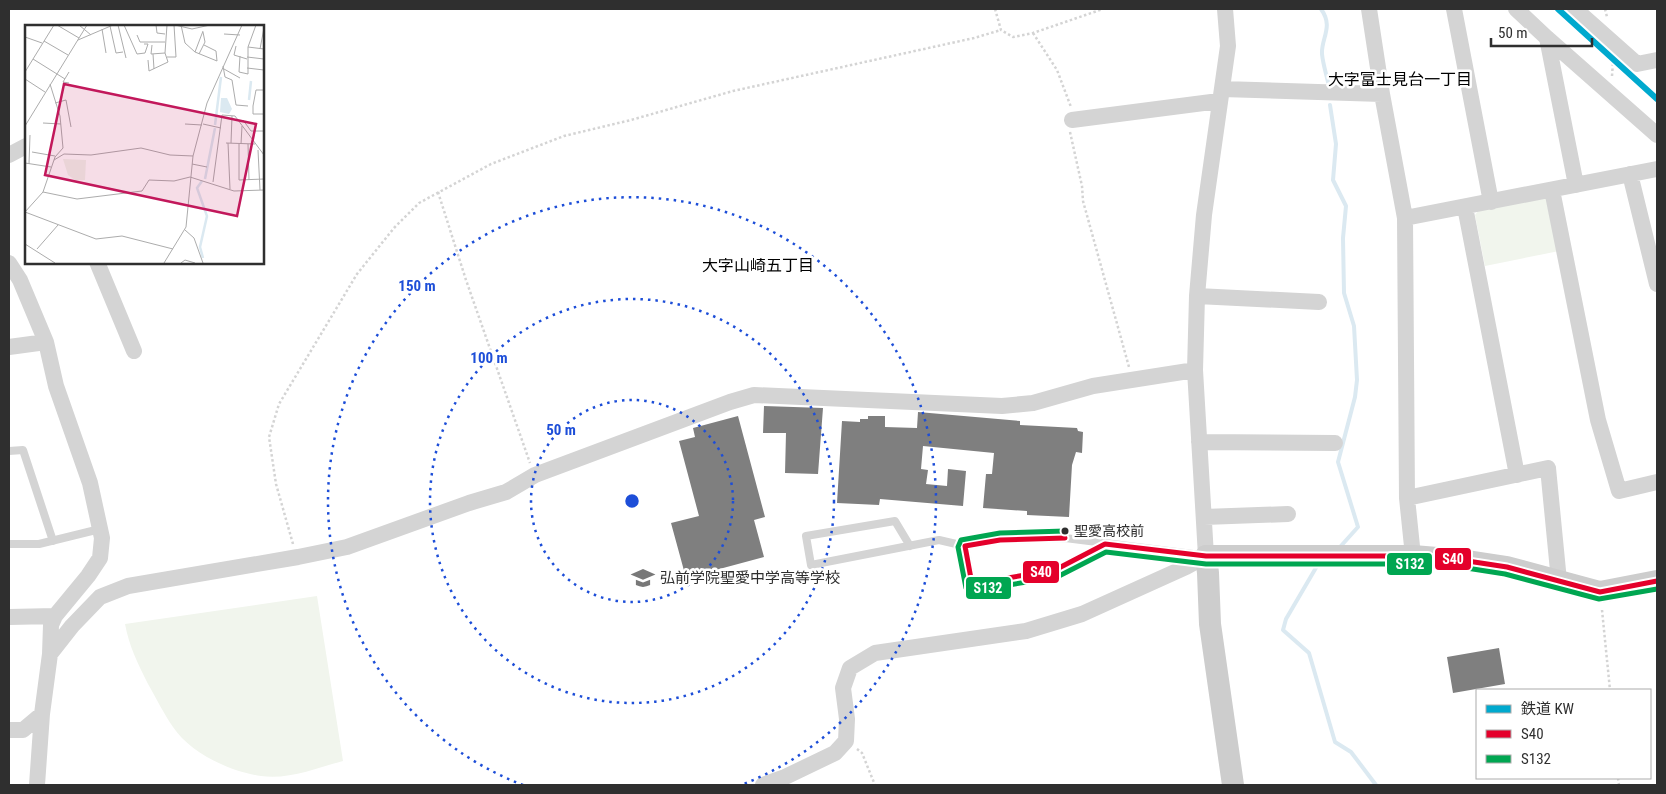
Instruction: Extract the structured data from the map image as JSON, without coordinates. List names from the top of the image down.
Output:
{
  "districts": ["大字富士見台一丁目", "大字山崎五丁目"],
  "places": {
    "other": ["聖愛高校前"],
    "school or university": ["弘前学院聖愛中学高等学校"]
  },
  "lines": ["rail line KW", "transit line S132", "transit line S40"],
  "legend": ["鉄道 KW", "S40", "S132"],
  "scale_bar": "50 m",
  "rings": ["150 m", "100 m", "50 m"]
}
